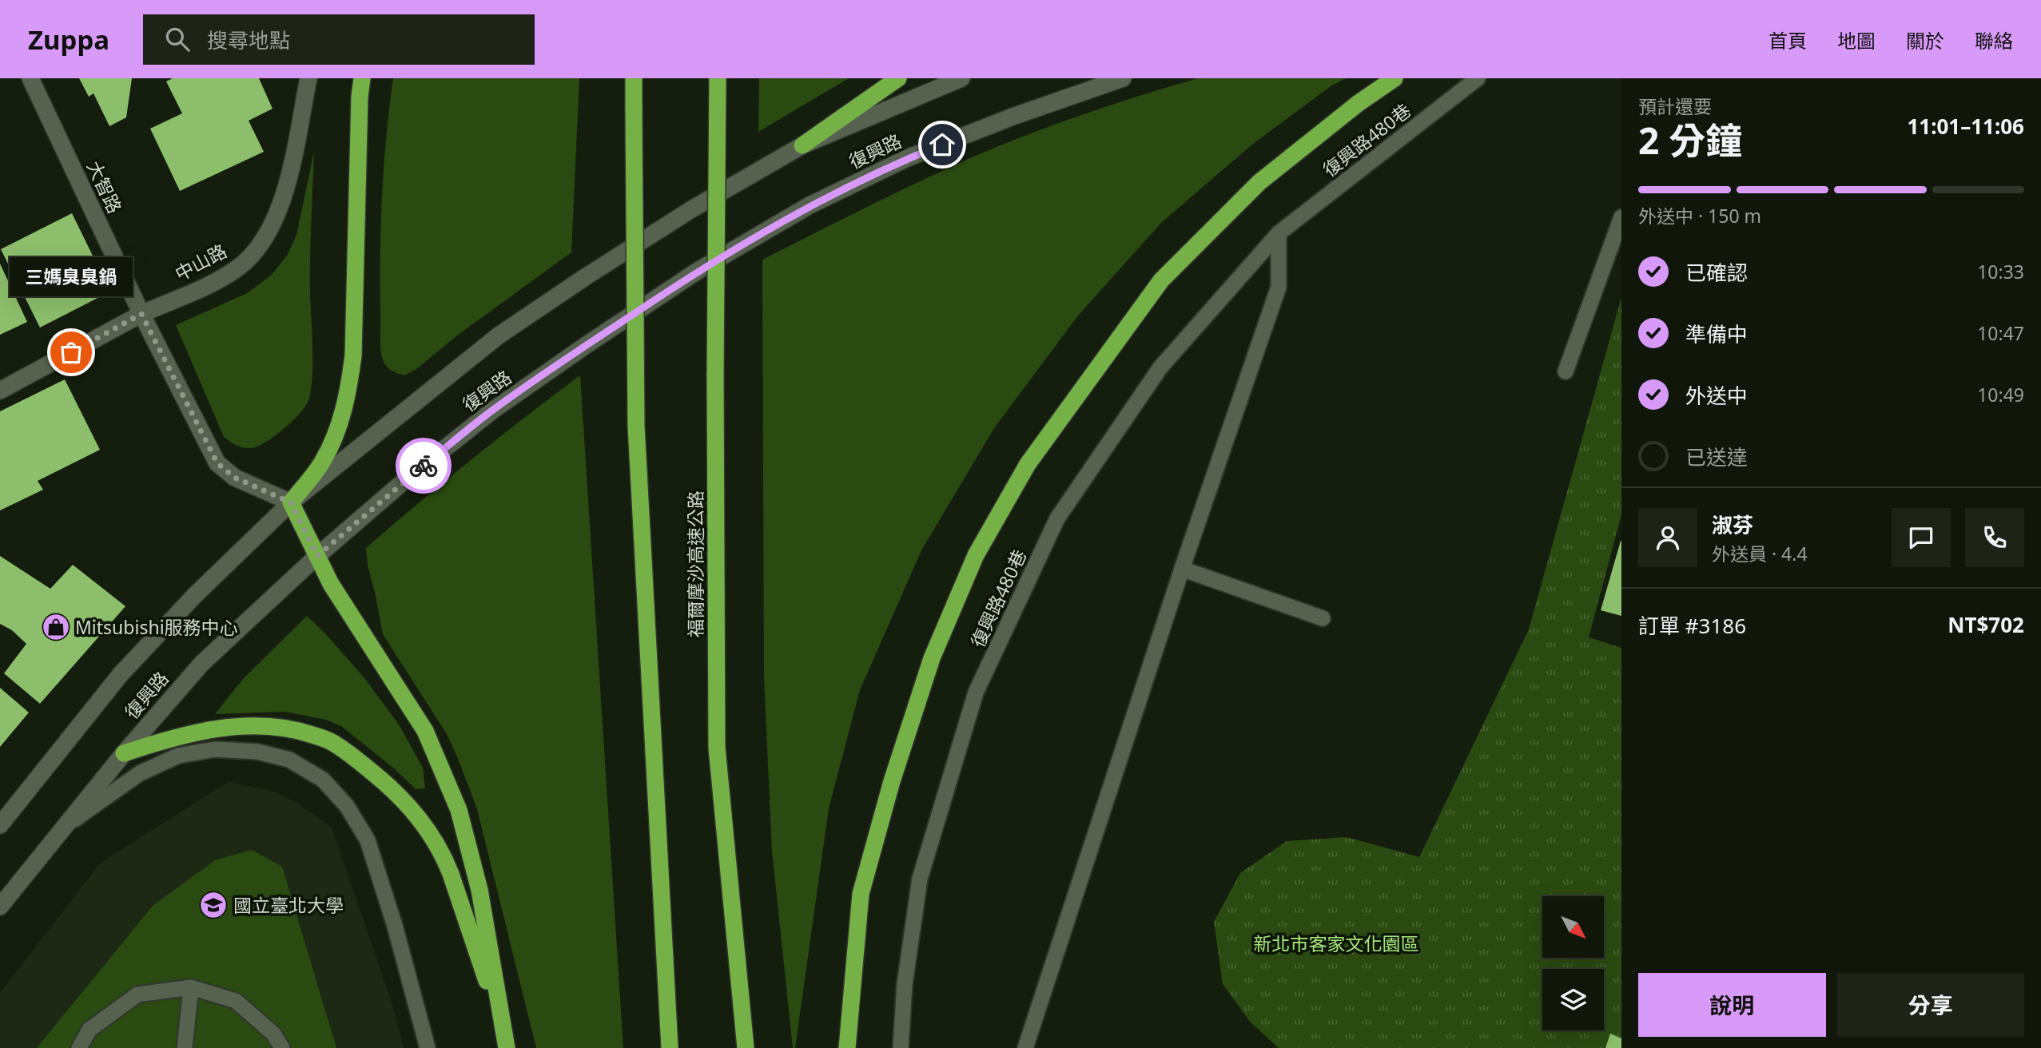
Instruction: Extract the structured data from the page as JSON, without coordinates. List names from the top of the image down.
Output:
{
  "streets": {
    "highway": ["福爾摩沙高速公路"],
    "main road": ["復興路", "大智路", "中山路"],
    "lane": ["復興路480巷"]
  },
  "crossings": [
    ["復興路", "大智路"],
    ["大智路", "中山路"]
  ],
  "parks": ["新北市客家文化園區"],
  "places": {
    "other": ["三媽臭臭鍋"],
    "shop": ["Mitsubishi服務中心"],
    "school or university": ["國立臺北大學"]
  },
  "north": "bottom right",
  "page": {
    "header": "Zuppa",
    "search": "搜尋地點",
    "nav": [
      "首頁",
      "地圖",
      "關於",
      "聯絡"
    ],
    "heading": ["2 分鐘", "預計還要", "11:01–11:06"],
    "panel": [
      "淑芬",
      "外送員 · 4.4",
      "訂單 #3186",
      "NT$702"
    ],
    "bar": "外送中 · 150 m",
    "list": [
      ["已確認", "10:33"],
      ["準備中", "10:47"],
      ["外送中", "10:49"],
      "已送達"
    ],
    "bubble": "三媽臭臭鍋",
    "buttons": ["說明", "分享"]
  }
}
